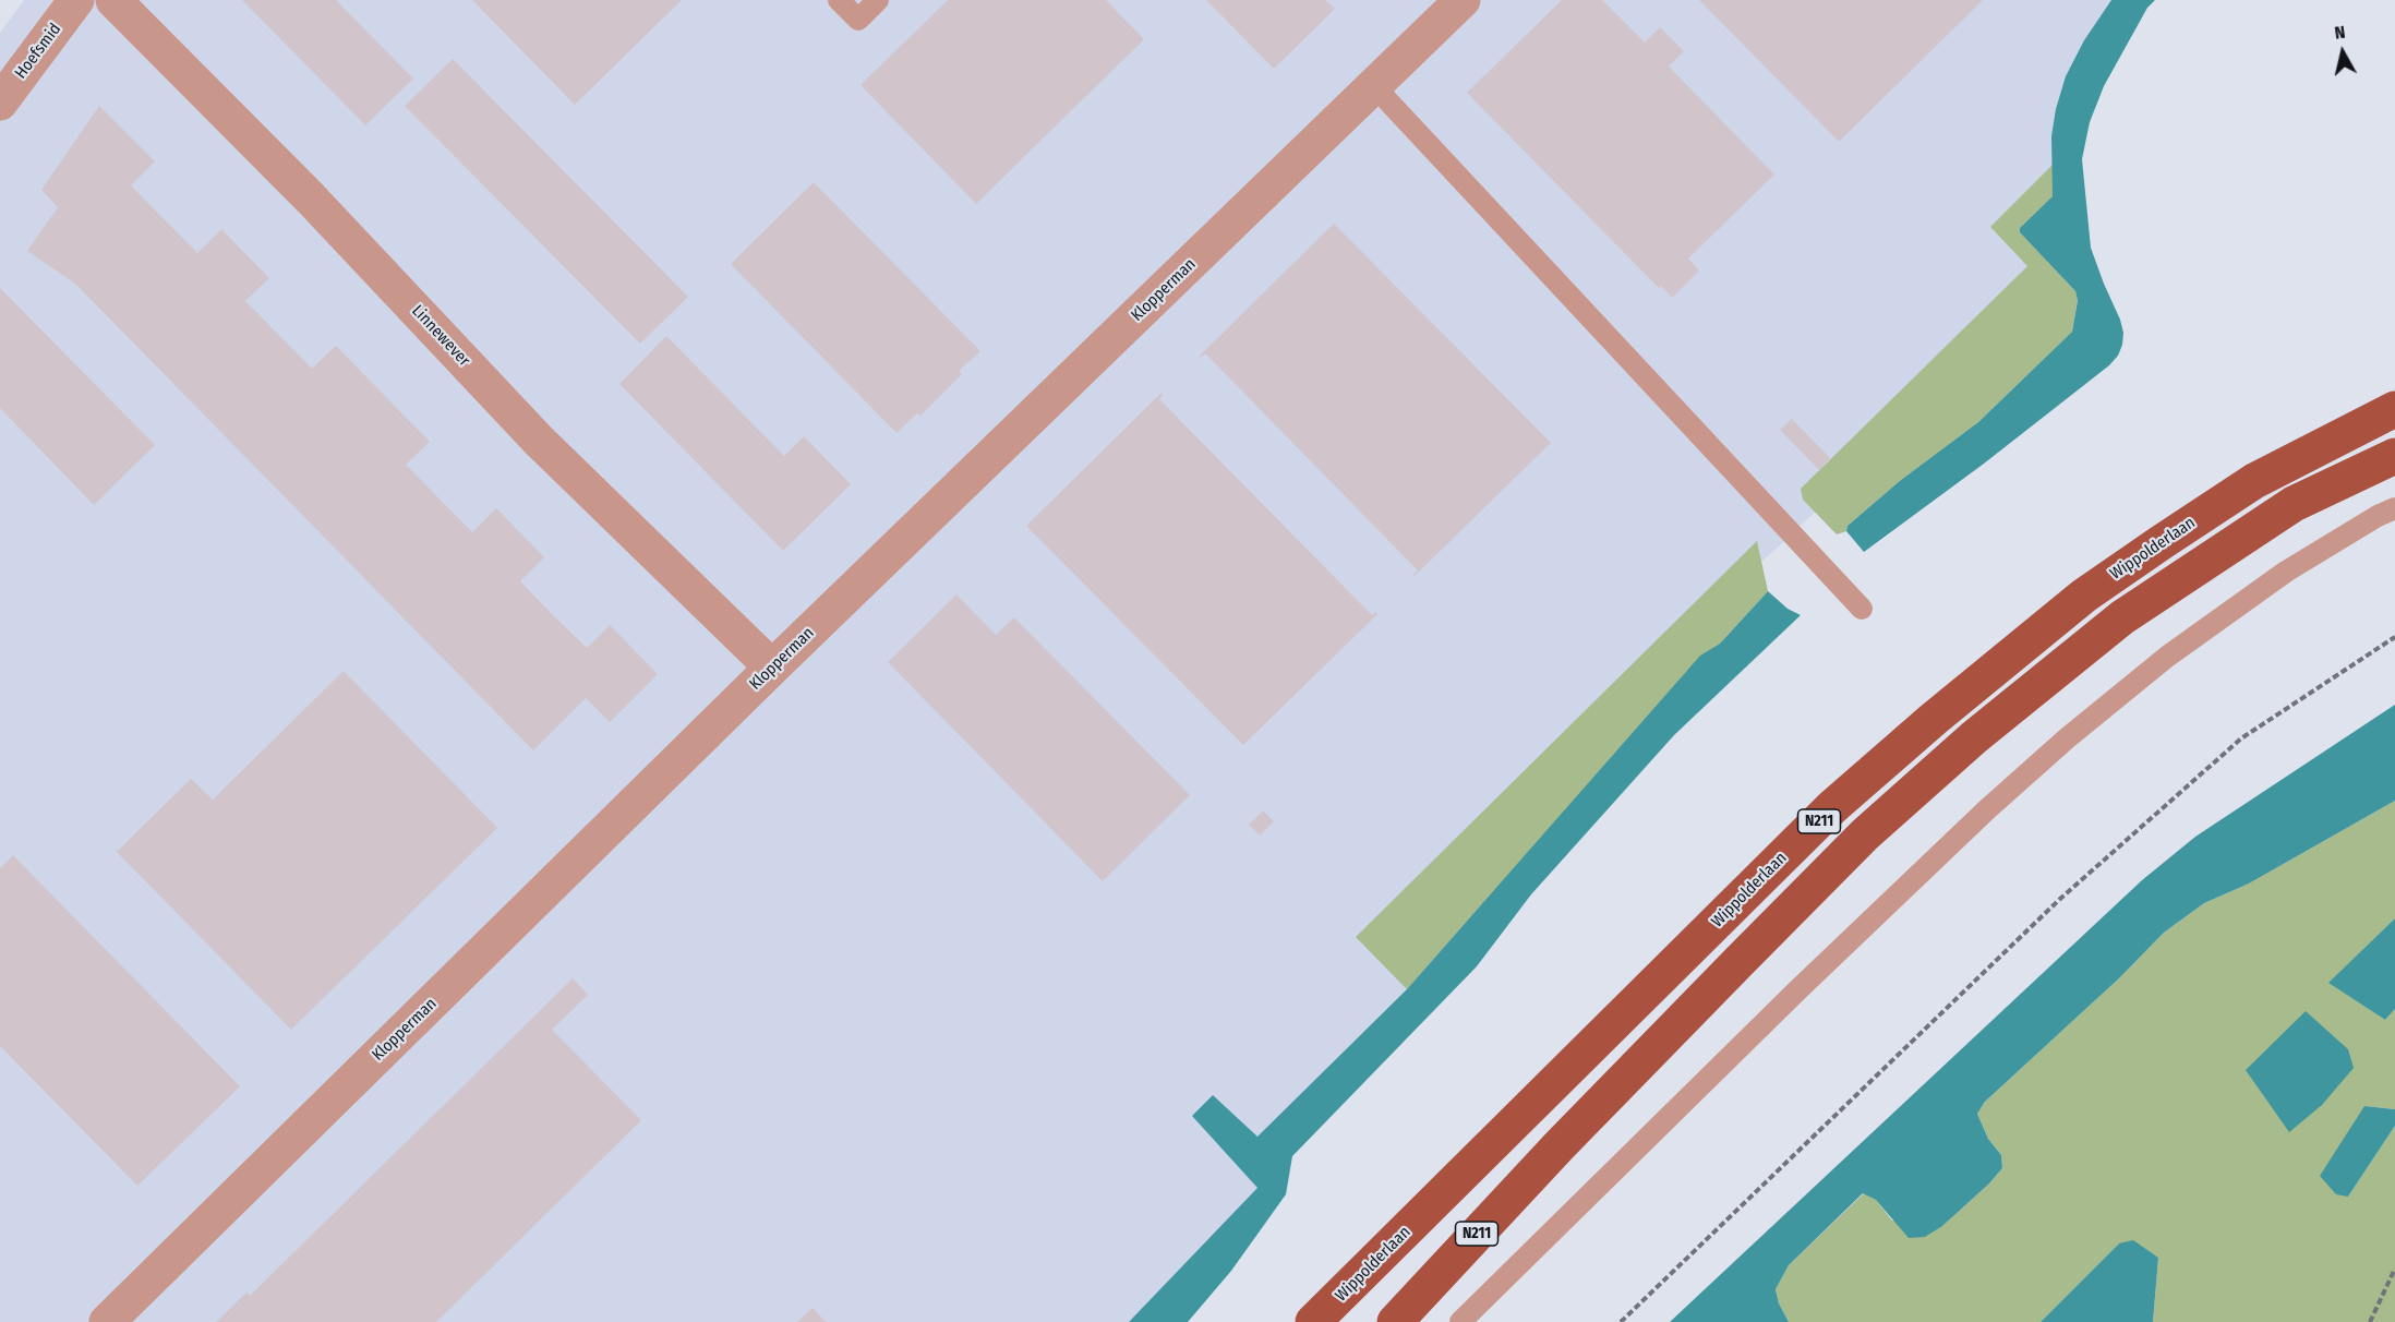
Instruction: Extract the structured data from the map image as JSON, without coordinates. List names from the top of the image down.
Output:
{
  "streets": {
    "main road": ["Wippolderlaan", "N211"],
    "street": ["Hoefsmid", "Klopperman", "Linnewever"]
  },
  "crossings": [
    ["Klopperman", "Linnewever"]
  ],
  "north": "top"
}
